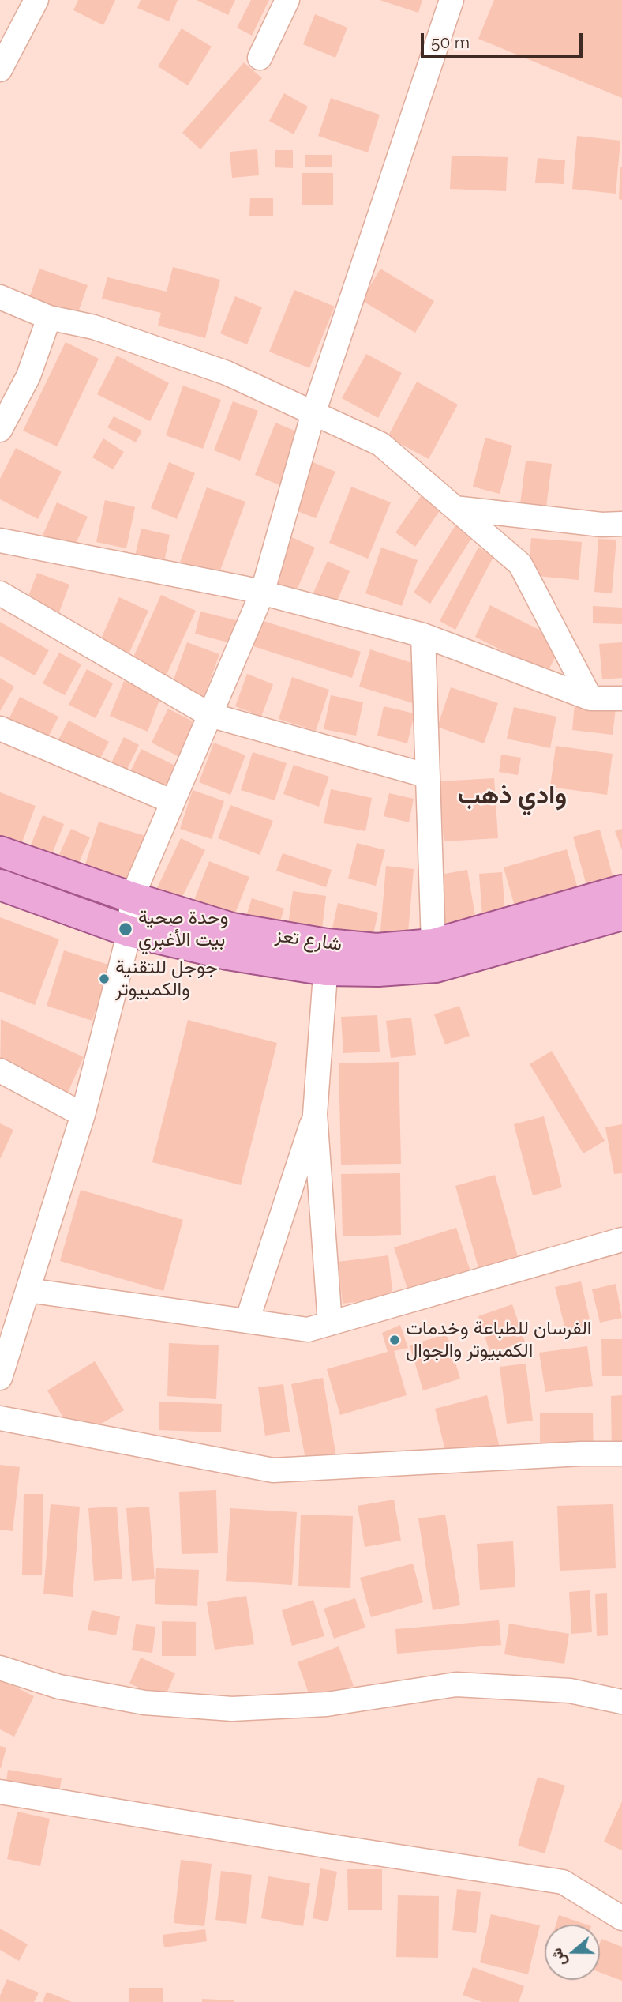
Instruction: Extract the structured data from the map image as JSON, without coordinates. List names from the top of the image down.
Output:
{
  "streets": {
    "main road": ["شارع تعز"]
  },
  "districts": ["وادي ذهب"],
  "places": ["وحدة صحية بيت الأغبري", "جوجل للتقنية والكمبيوتر", "الفرسان للطباعة وخدمات الكمبيوتر والجوال"],
  "scale_bar": "50 m",
  "north": "left"
}
